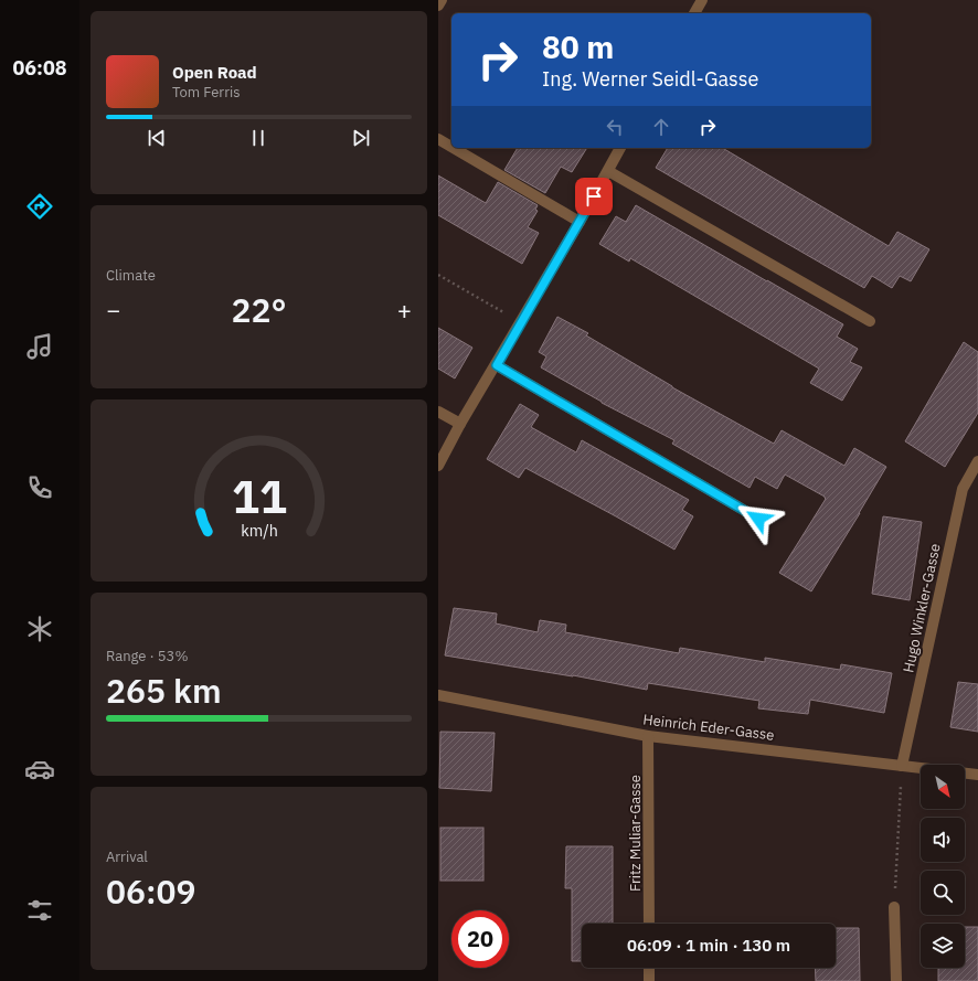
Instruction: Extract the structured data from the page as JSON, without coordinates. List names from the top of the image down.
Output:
{
  "streets": {
    "street": ["Hugo Winkler-Gasse", "Heinrich Eder-Gasse", "Fritz Muliar-Gasse"]
  },
  "crossings": [
    ["Hugo Winkler-Gasse", "Heinrich Eder-Gasse"],
    ["Heinrich Eder-Gasse", "Fritz Muliar-Gasse"]
  ],
  "north": "bottom right",
  "page": {
    "tabs": "06:08",
    "turn": ["80 m", "Ing. Werner Seidl-Gasse"],
    "song": ["Open Road", "Tom Ferris"],
    "tile": [
      "Climate",
      ["Range · 53%", "265 km"],
      ["Arrival", "06:09"]
    ],
    "heat": ["−", "22°", "+"],
    "limit": "20",
    "trip": "06:09 · 1 min · 130 m",
    "gauge": ["11", "km/h"]
  }
}
